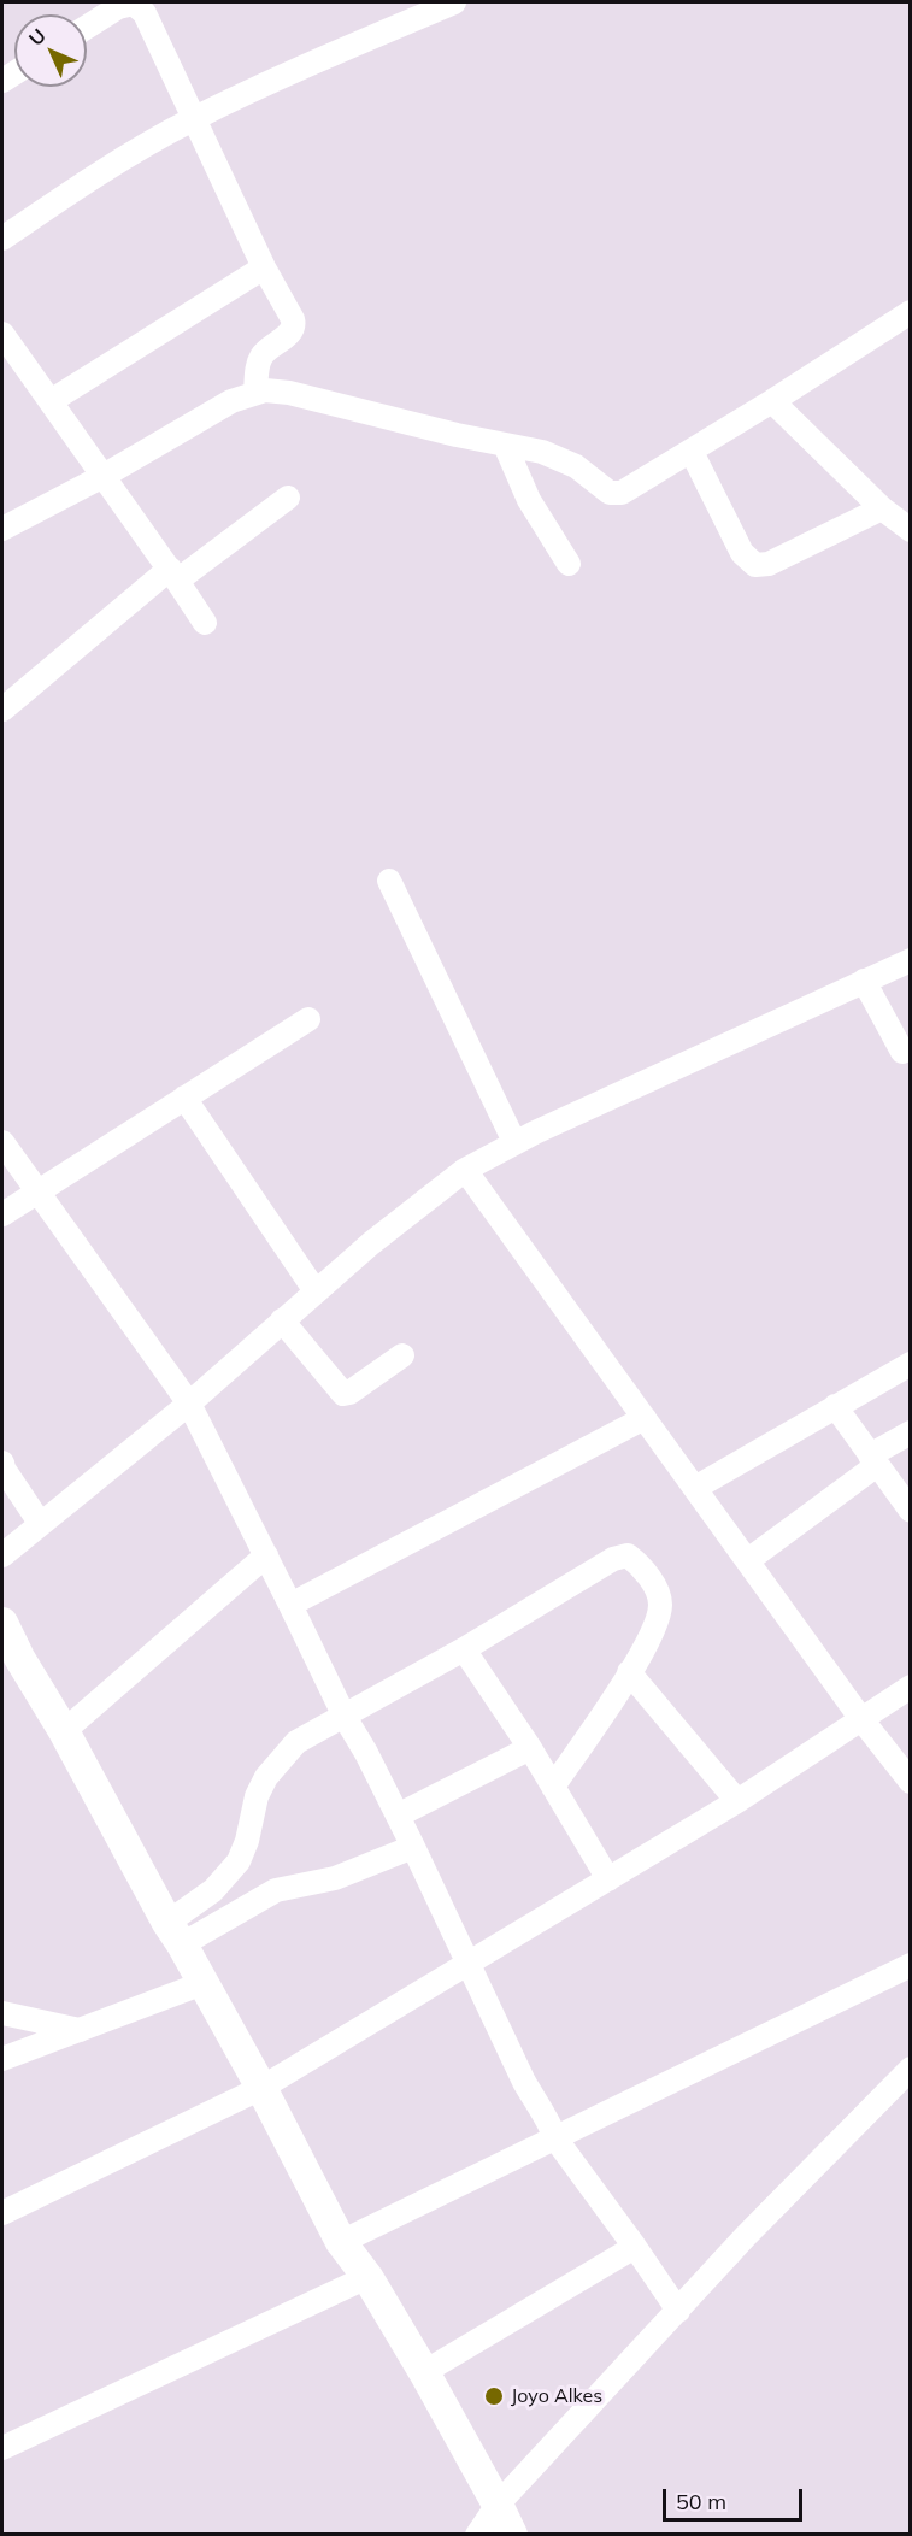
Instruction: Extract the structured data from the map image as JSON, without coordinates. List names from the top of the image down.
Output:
{
  "places": ["Joyo Alkes"],
  "scale_bar": "50 m",
  "north": "top left"
}
